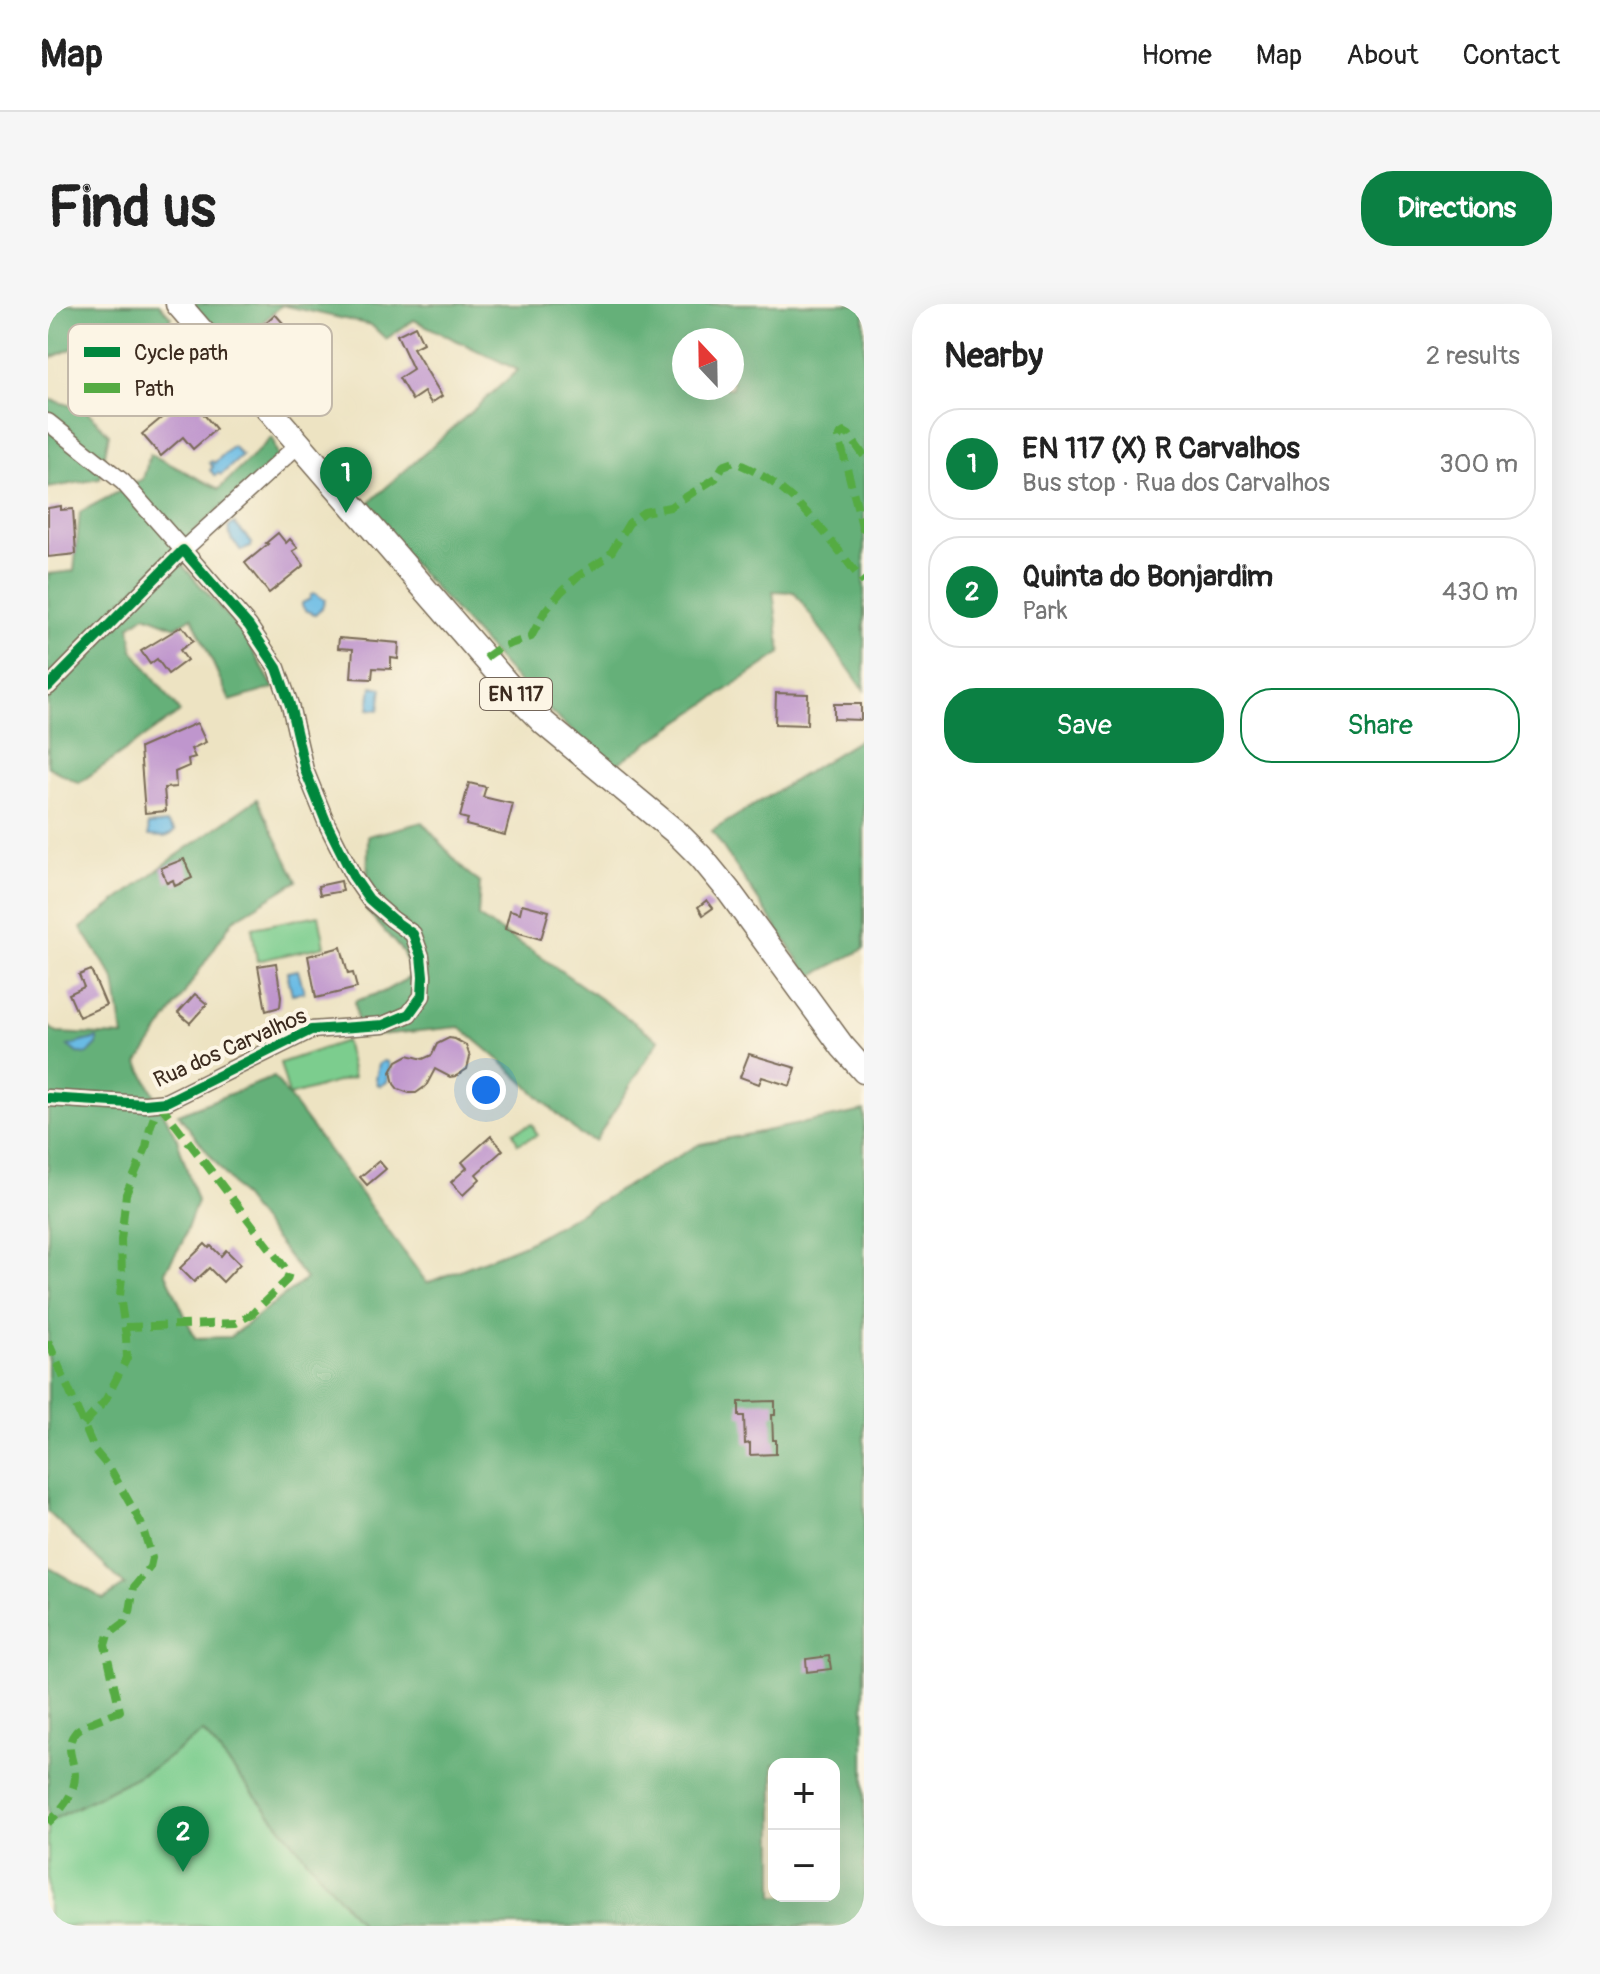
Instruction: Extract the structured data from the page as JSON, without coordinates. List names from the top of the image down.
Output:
{
  "streets": {
    "main road": ["EN 117"],
    "street": ["Rua dos Carvalhos"]
  },
  "legend": ["Cycle path", "Path"],
  "north": "top",
  "page": {
    "header": "Map",
    "nav": [
      "Home",
      "Map",
      "About",
      "Contact"
    ],
    "buttons": [
      "Directions",
      ["Save", "Share"]
    ],
    "title": "Find us",
    "heading": ["Nearby", "2 results"],
    "list": [
      {
        "mark": "1",
        "name": "EN 117 (X) R Carvalhos",
        "note": "Bus stop · Rua dos Carvalhos",
        "value": "300 m"
      },
      {
        "mark": "2",
        "name": "Quinta do Bonjardim",
        "note": "Park",
        "value": "430 m"
      }
    ],
    "pins": ["1", "2"],
    "map_buttons": ["+", "−"]
  }
}
